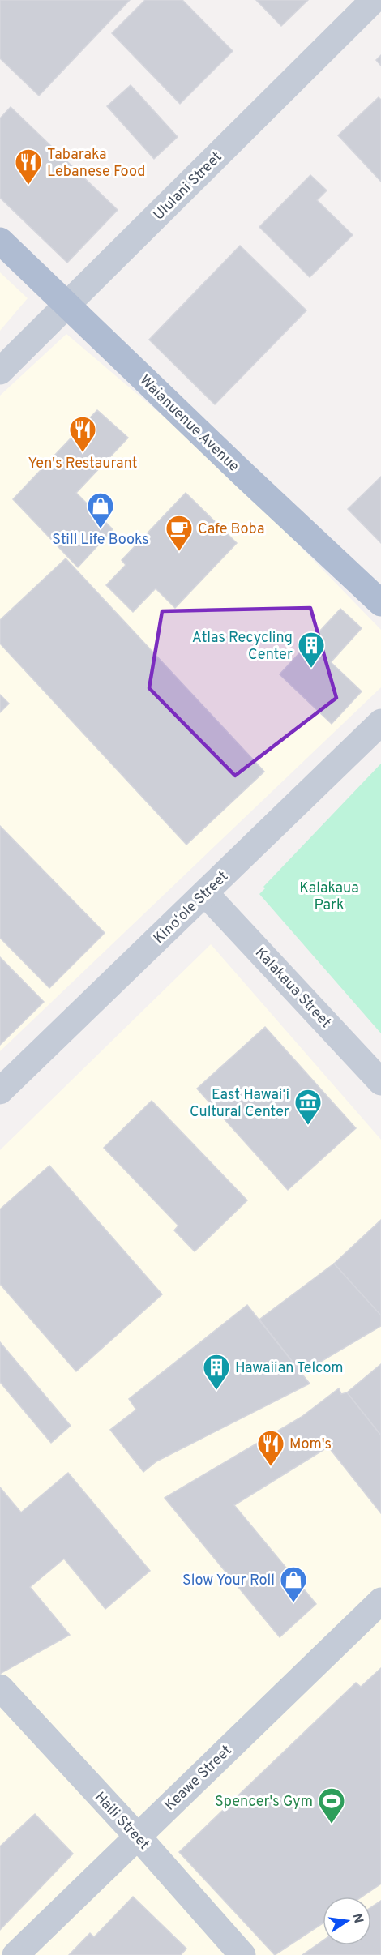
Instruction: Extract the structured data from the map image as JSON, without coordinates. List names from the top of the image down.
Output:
{
  "streets": {
    "main road": ["Waianuenue Avenue"],
    "street": [
      "Ululani Street",
      "Kinoʻole Street",
      "Kalakaua Street",
      "Keawe Street",
      "Haili Street"
    ]
  },
  "crossings": [
    ["Ululani Street", "Waianuenue Avenue"],
    ["Kinoʻole Street", "Kalakaua Street"],
    ["Keawe Street", "Haili Street"]
  ],
  "parks": ["Kalakaua Park"],
  "places": {
    "restaurant": ["Tabaraka Lebanese Food", "Yen's Restaurant", "Mom's"],
    "shop": ["Still Life Books", "Slow Your Roll"],
    "cafe": ["Cafe Boba"],
    "building": ["Atlas Recycling Center", "Hawaiian Telcom"],
    "museum": ["East Hawaiʻi Cultural Center"],
    "sports": ["Spencer's Gym"]
  },
  "north": "right"
}
